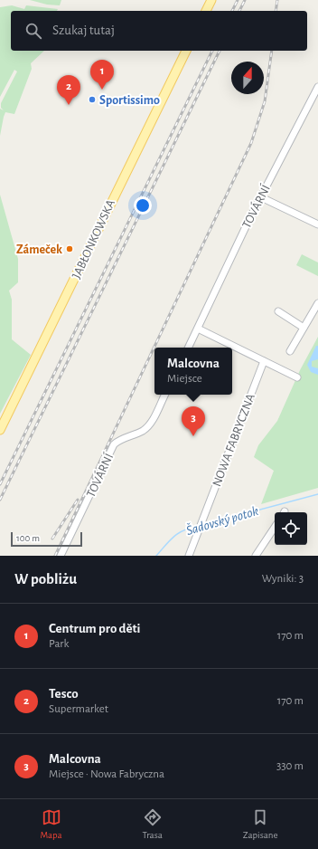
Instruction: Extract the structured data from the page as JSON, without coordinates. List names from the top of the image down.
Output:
{
  "streets": {
    "main road": ["JABŁONKOWSKA"],
    "street": ["TOVÁRNÍ", "NOWA FABRYCZNA"]
  },
  "water": ["Šadovský potok"],
  "places": ["Sportissimo", "Zámeček"],
  "scale_bar": "100 m",
  "north": "top",
  "page": {
    "search": "Szukaj tutaj",
    "pins": ["1", "2", "3"],
    "popup": ["Malcovna", "Miejsce"],
    "scale": "100 m",
    "heading": ["W pobliżu", "Wyniki: 3"],
    "list": [
      {
        "mark": "1",
        "name": "Centrum pro děti",
        "note": "Park",
        "value": "170 m"
      },
      {
        "mark": "2",
        "name": "Tesco",
        "note": "Supermarket",
        "value": "170 m"
      },
      {
        "mark": "3",
        "name": "Malcovna",
        "note": "Miejsce · Nowa Fabryczna",
        "value": "330 m"
      }
    ],
    "nav": ["Mapa", "Trasa", "Zapisane"]
  }
}
